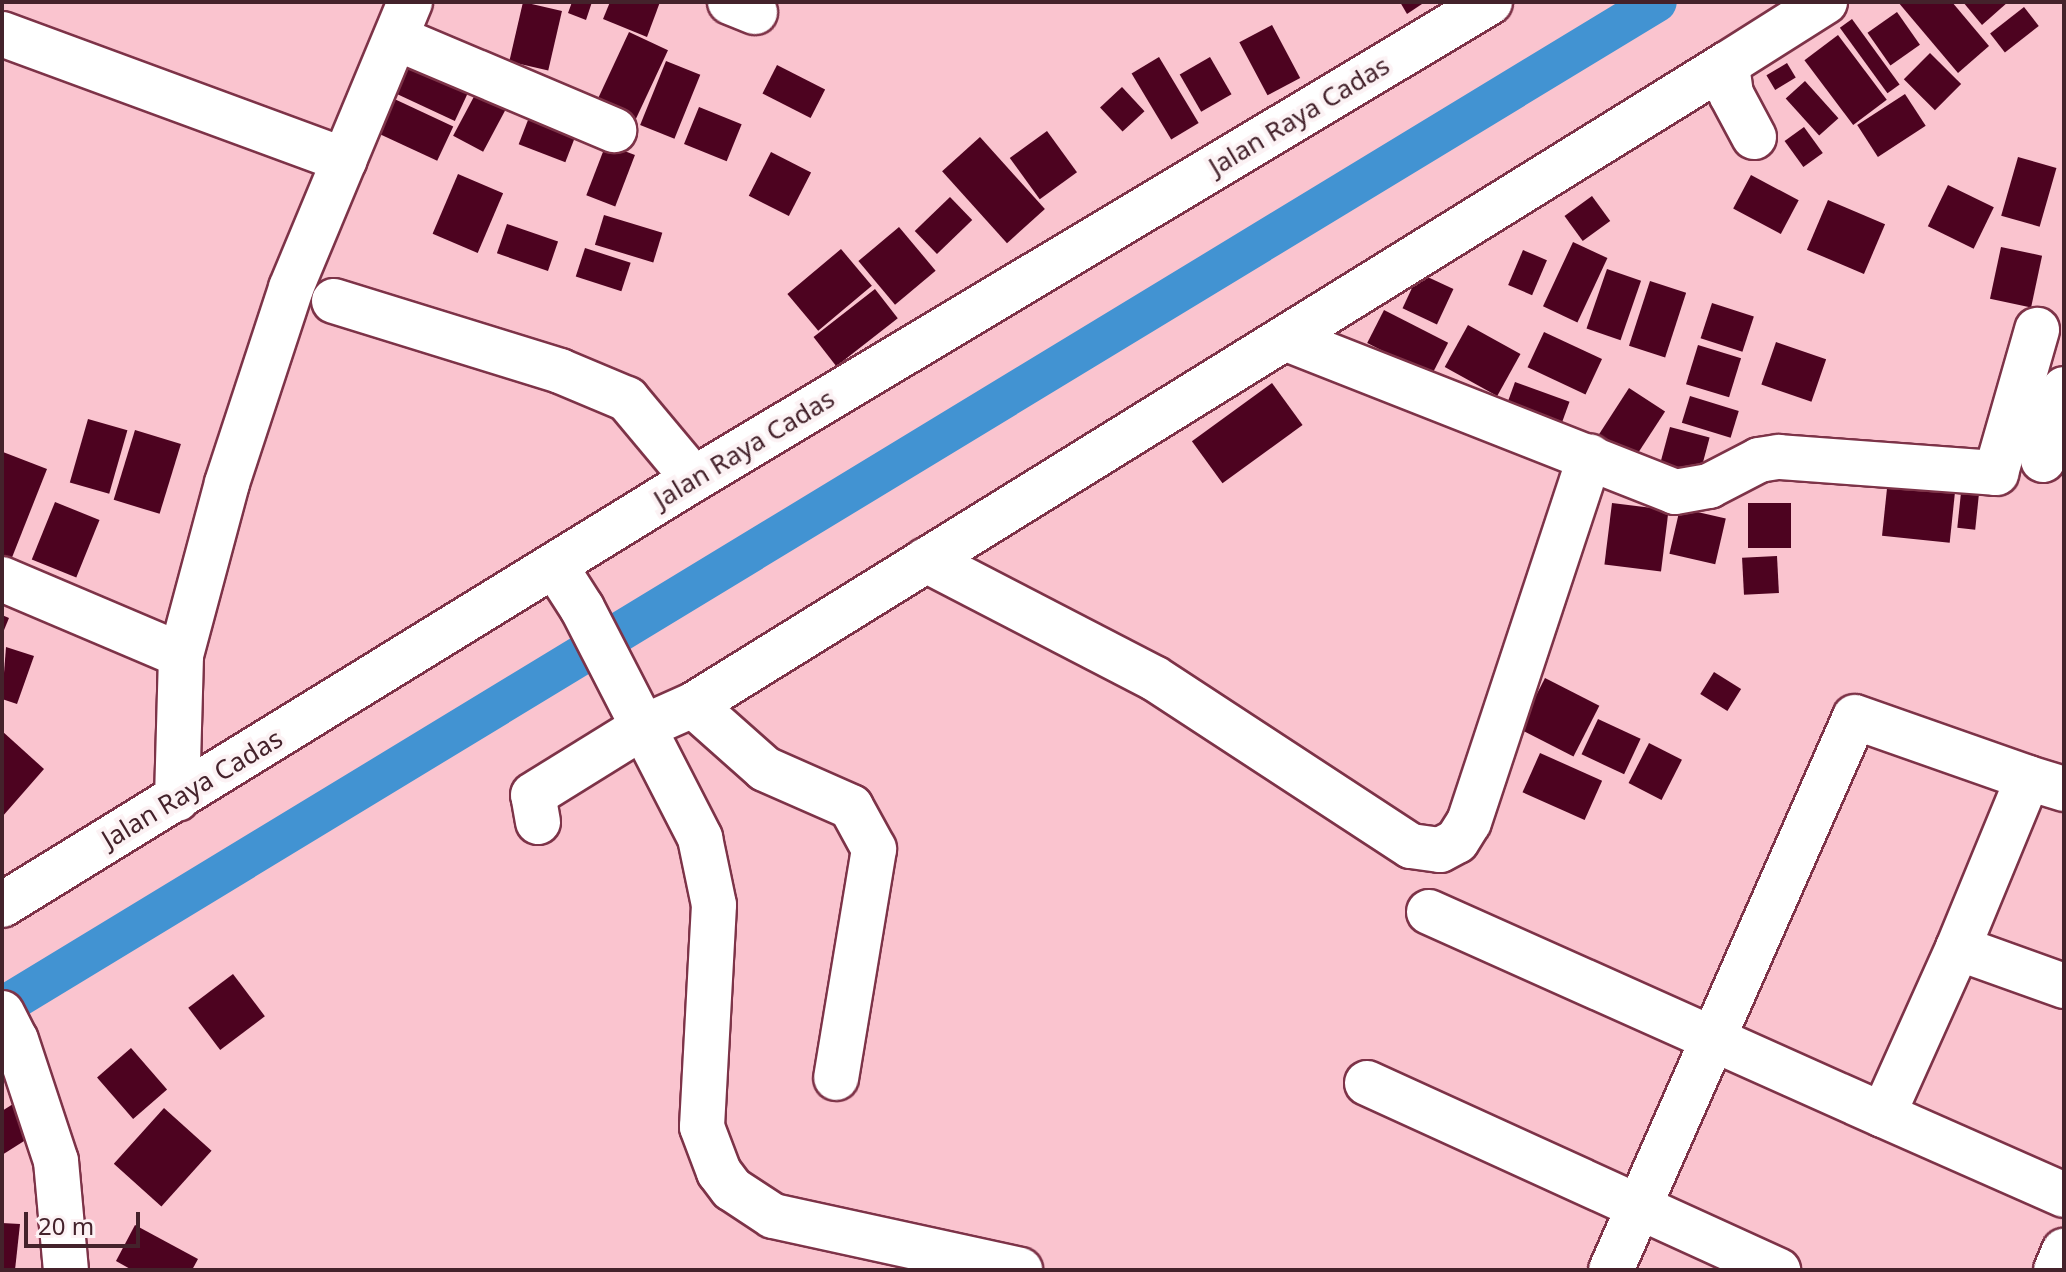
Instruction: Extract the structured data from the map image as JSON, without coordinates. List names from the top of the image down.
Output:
{
  "streets": {
    "street": ["Jalan Raya Cadas"]
  },
  "scale_bar": "20 m"
}
